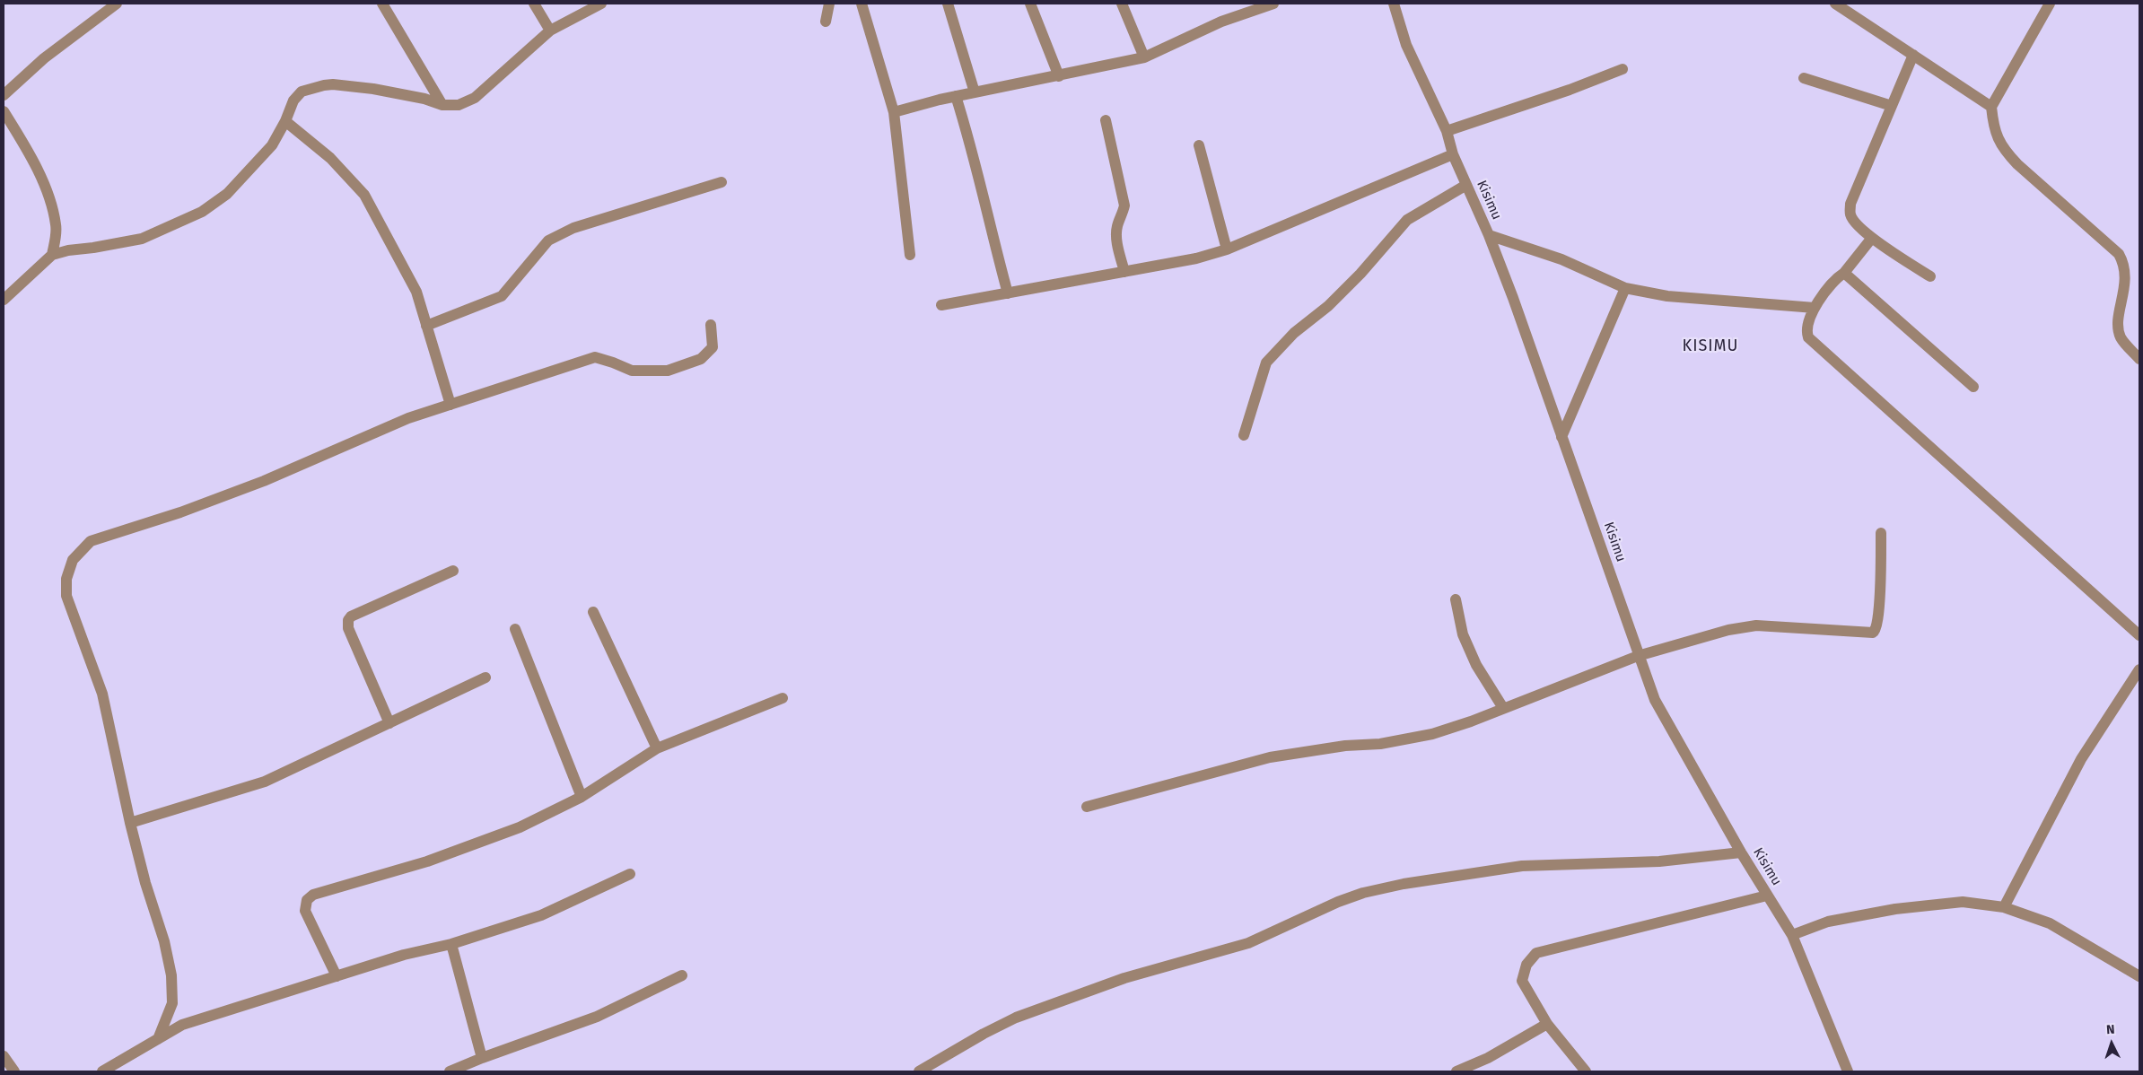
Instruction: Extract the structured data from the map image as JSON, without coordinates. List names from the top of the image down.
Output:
{
  "streets": {
    "street": ["Kisimu"]
  },
  "districts": ["KISIMU"],
  "north": "top"
}
